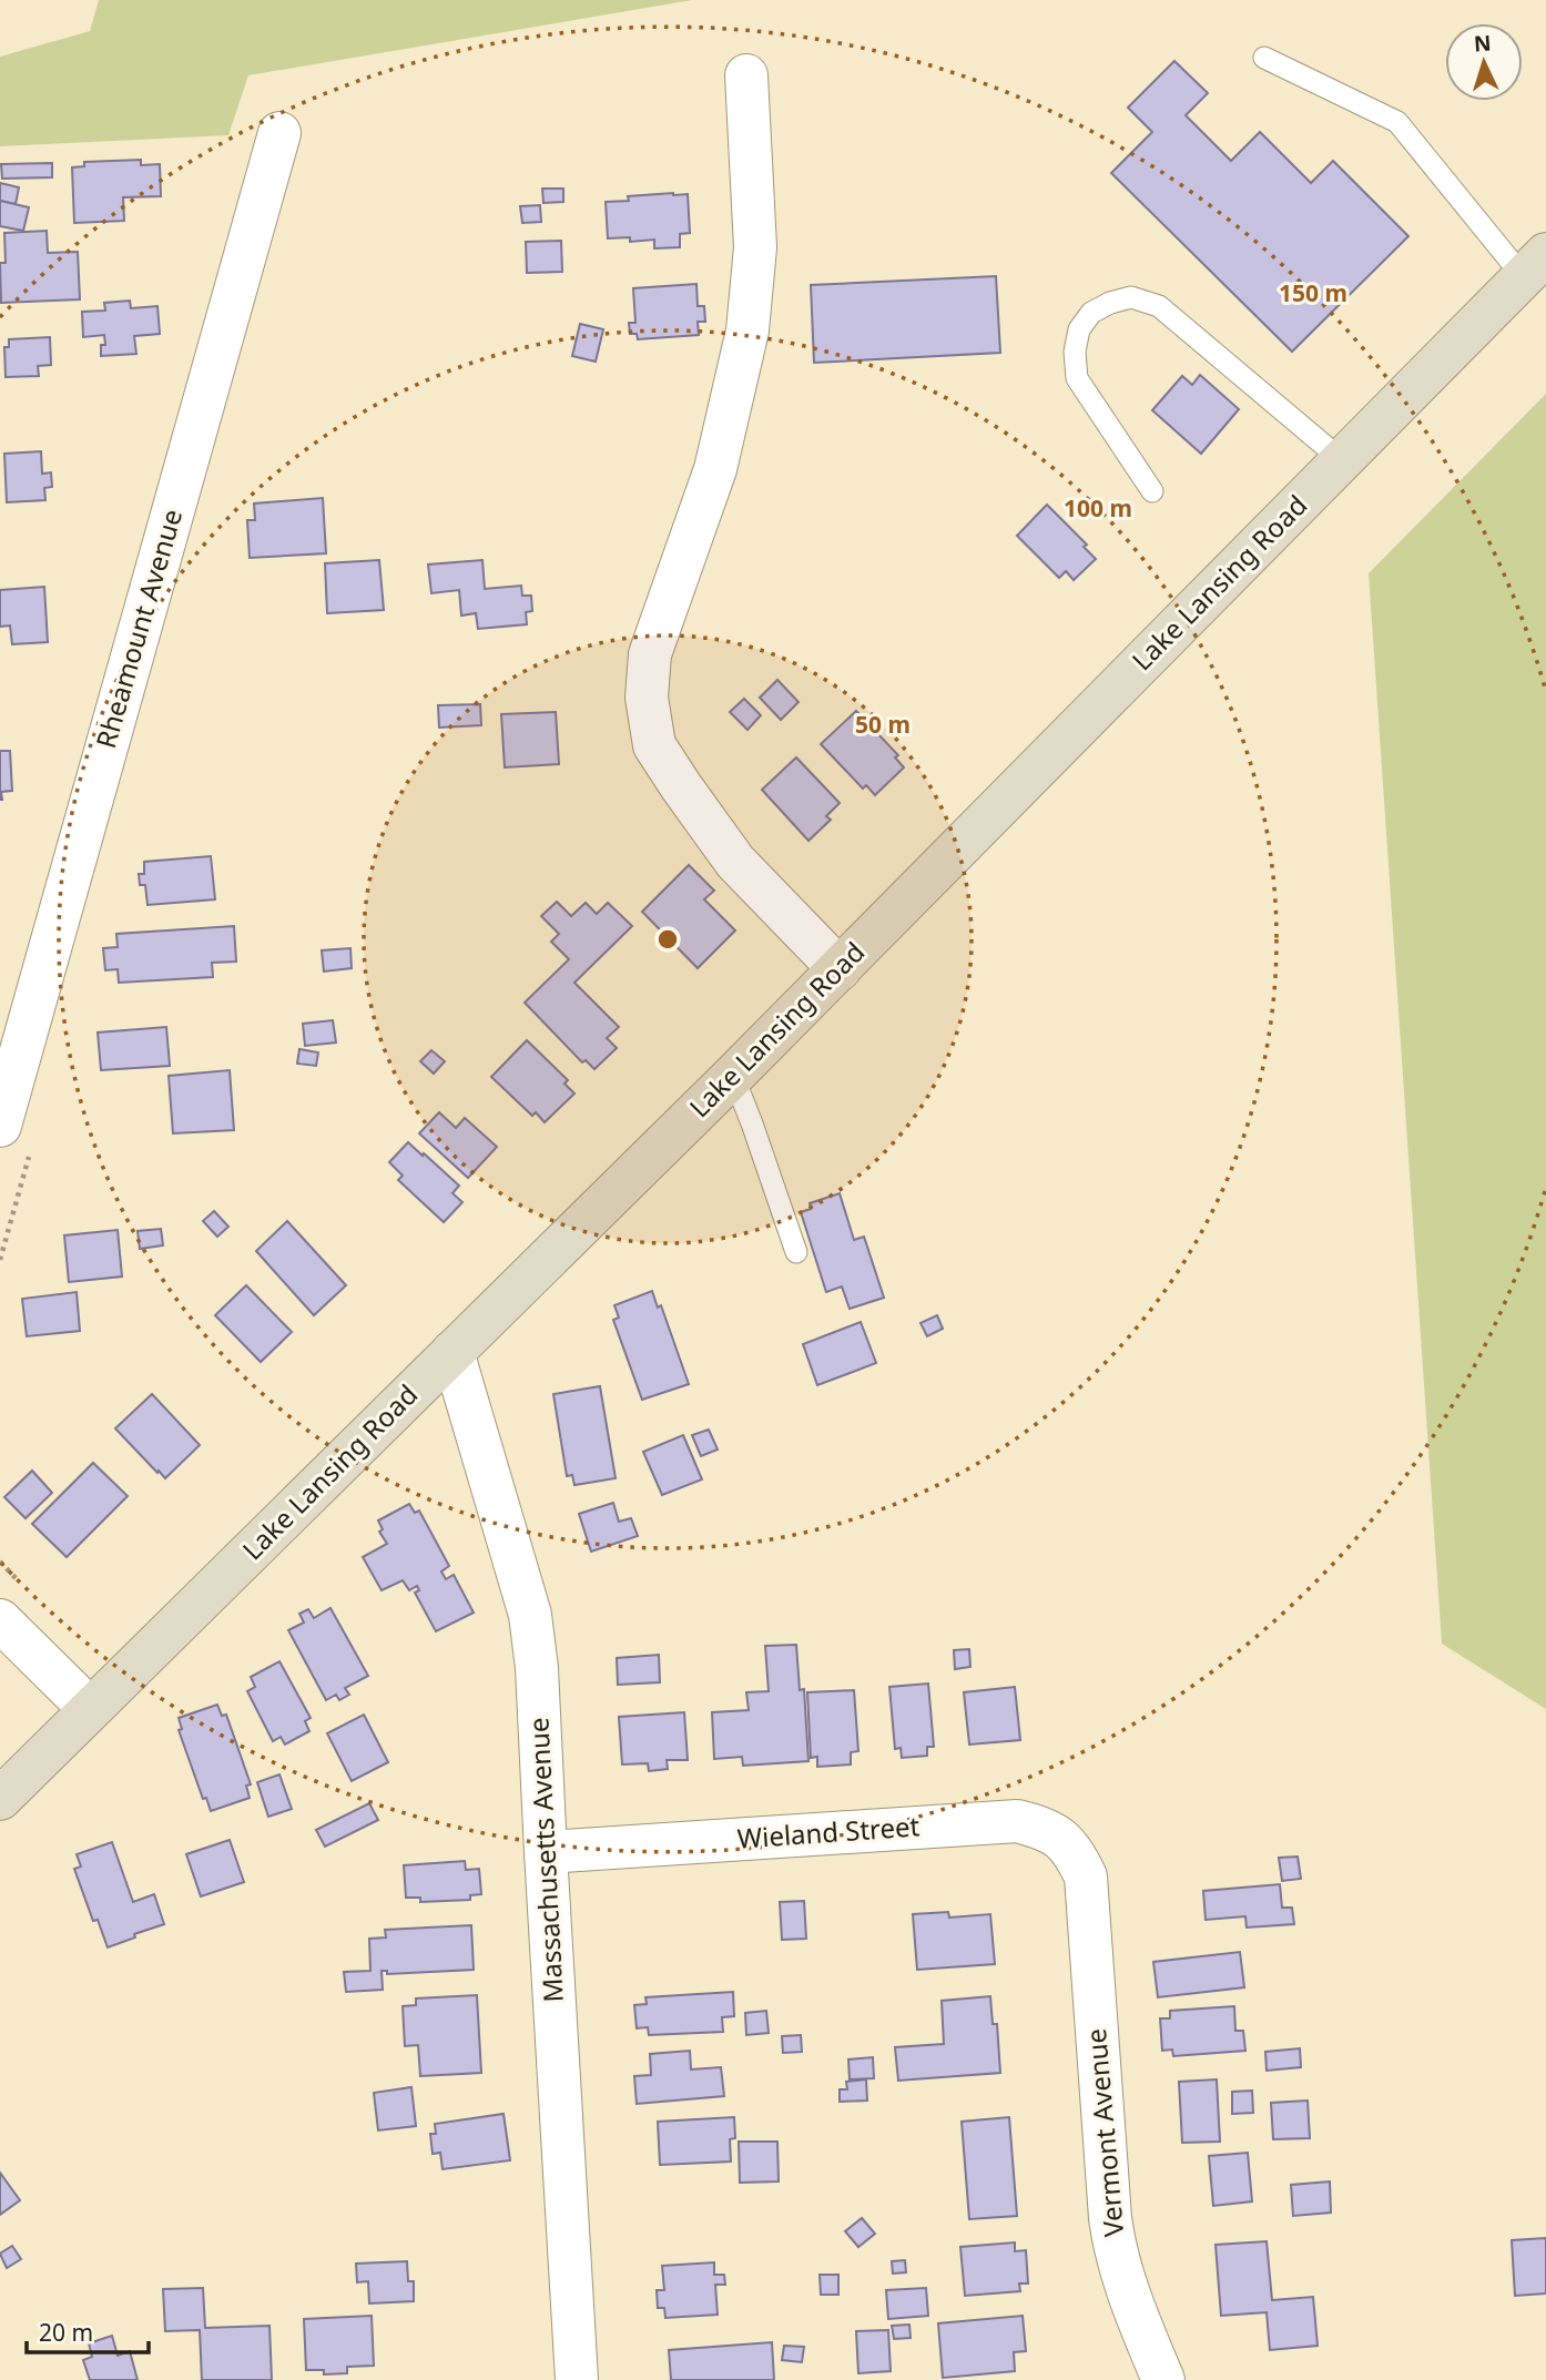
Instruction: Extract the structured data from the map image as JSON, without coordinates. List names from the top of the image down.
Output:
{
  "streets": {
    "main road": ["Lake Lansing Road"],
    "street": [
      "Rheamount Avenue",
      "Wieland Street",
      "Massachusetts Avenue",
      "Vermont Avenue"
    ]
  },
  "crossings": [
    ["Lake Lansing Road", "Massachusetts Avenue"],
    ["Wieland Street", "Massachusetts Avenue"],
    ["Wieland Street", "Vermont Avenue"]
  ],
  "scale_bar": "20 m",
  "north": "top",
  "rings": ["150 m", "100 m", "50 m"]
}
